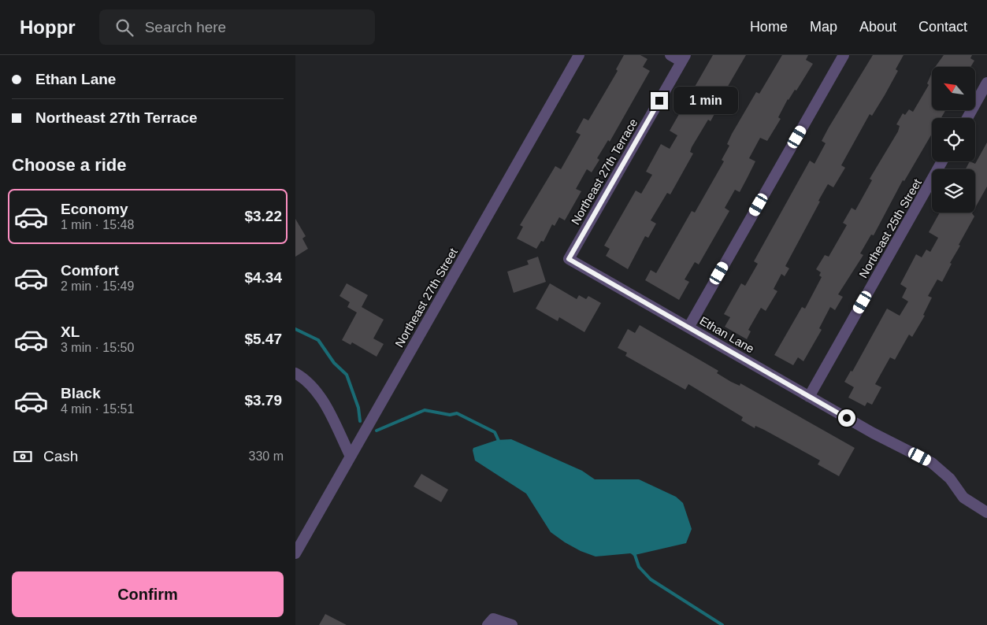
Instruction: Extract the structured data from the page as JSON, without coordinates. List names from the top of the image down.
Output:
{
  "streets": {
    "street": [
      "Northeast 27th Terrace",
      "Northeast 25th Street",
      "Northeast 27th Street",
      "Ethan Lane"
    ]
  },
  "crossings": [
    ["Northeast 27th Terrace", "Ethan Lane"],
    ["Northeast 25th Street", "Ethan Lane"]
  ],
  "north": "top left",
  "page": {
    "header": "Hoppr",
    "search": "Search here",
    "nav": [
      "Home",
      "Map",
      "About",
      "Contact"
    ],
    "banner": ["Ethan Lane", "Northeast 27th Terrace"],
    "bubble": "1 min",
    "heading": "Choose a ride",
    "list": [
      {
        "name": "Economy",
        "note": "1 min · 15:48",
        "value": "$3.22"
      },
      {
        "name": "Comfort",
        "note": "2 min · 15:49",
        "value": "$4.34"
      },
      {
        "name": "XL",
        "note": "3 min · 15:50",
        "value": "$5.47"
      },
      {
        "name": "Black",
        "note": "4 min · 15:51",
        "value": "$3.79"
      }
    ],
    "pay": ["Cash", "330 m"],
    "buttons": "Confirm"
  }
}
